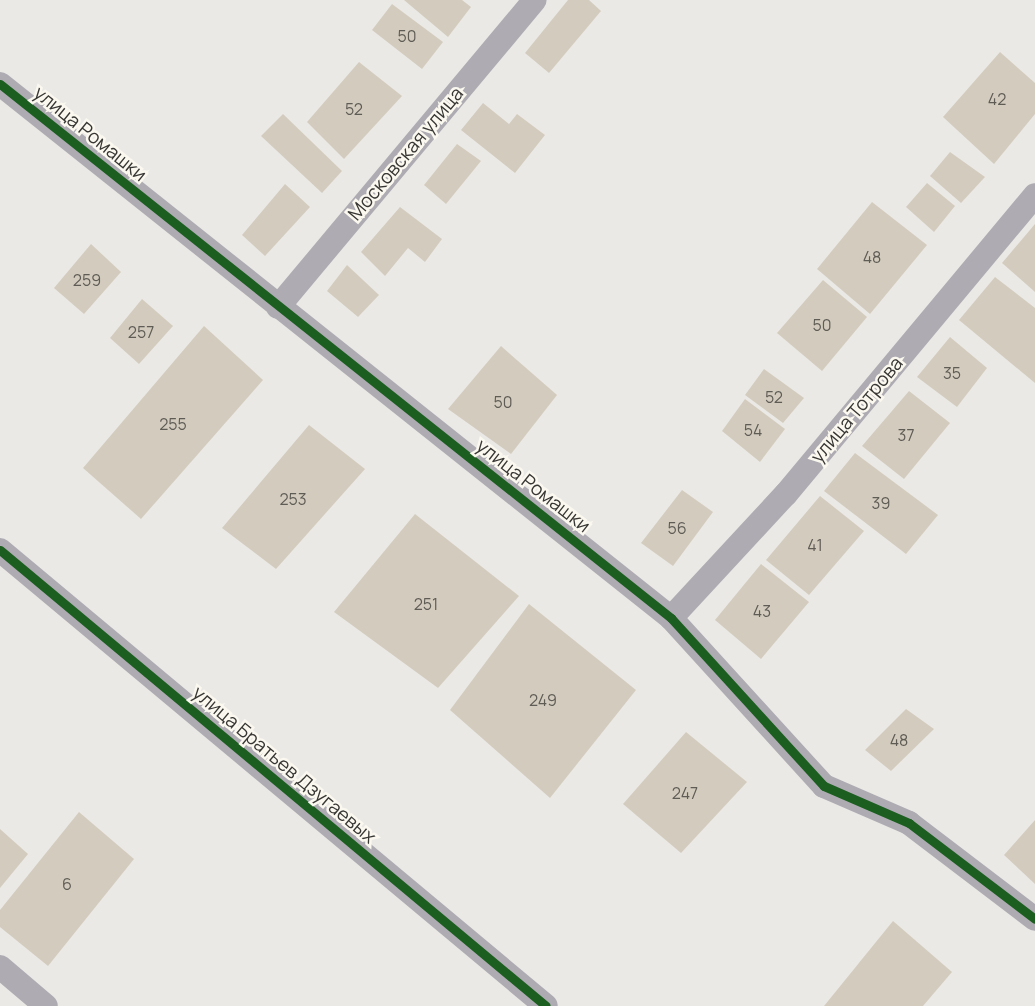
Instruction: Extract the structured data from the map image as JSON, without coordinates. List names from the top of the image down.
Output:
{
  "streets": {
    "street": [
      "улица Ромашки",
      "Московская улица",
      "улица Тотрова",
      "улица Братьев Дзугаевых"
    ]
  },
  "crossings": [
    ["улица Ромашки", "Московская улица"],
    ["улица Ромашки", "улица Тотрова"]
  ],
  "house_numbers": [
    "50",
    "42",
    "52",
    "48",
    "259",
    "50",
    "257",
    "35",
    "52",
    "50",
    "255",
    "54",
    "37",
    "253",
    "39",
    "56",
    "41",
    "251",
    "43",
    "249",
    "48",
    "247",
    "6"
  ]
}
